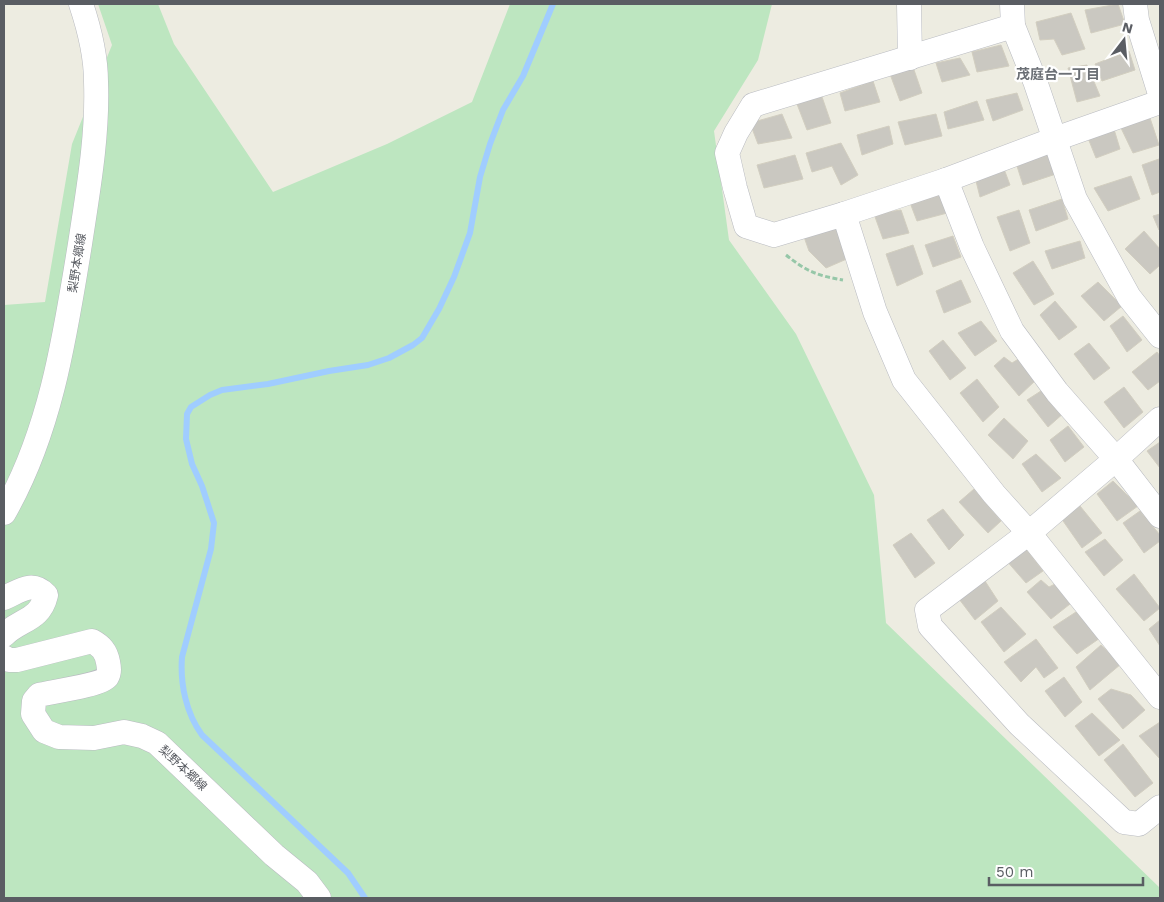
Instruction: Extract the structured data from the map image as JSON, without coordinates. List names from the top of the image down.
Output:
{
  "streets": {
    "street": ["梨野本郷線"]
  },
  "districts": ["茂庭台一丁目"],
  "scale_bar": "50 m",
  "north": "top"
}
